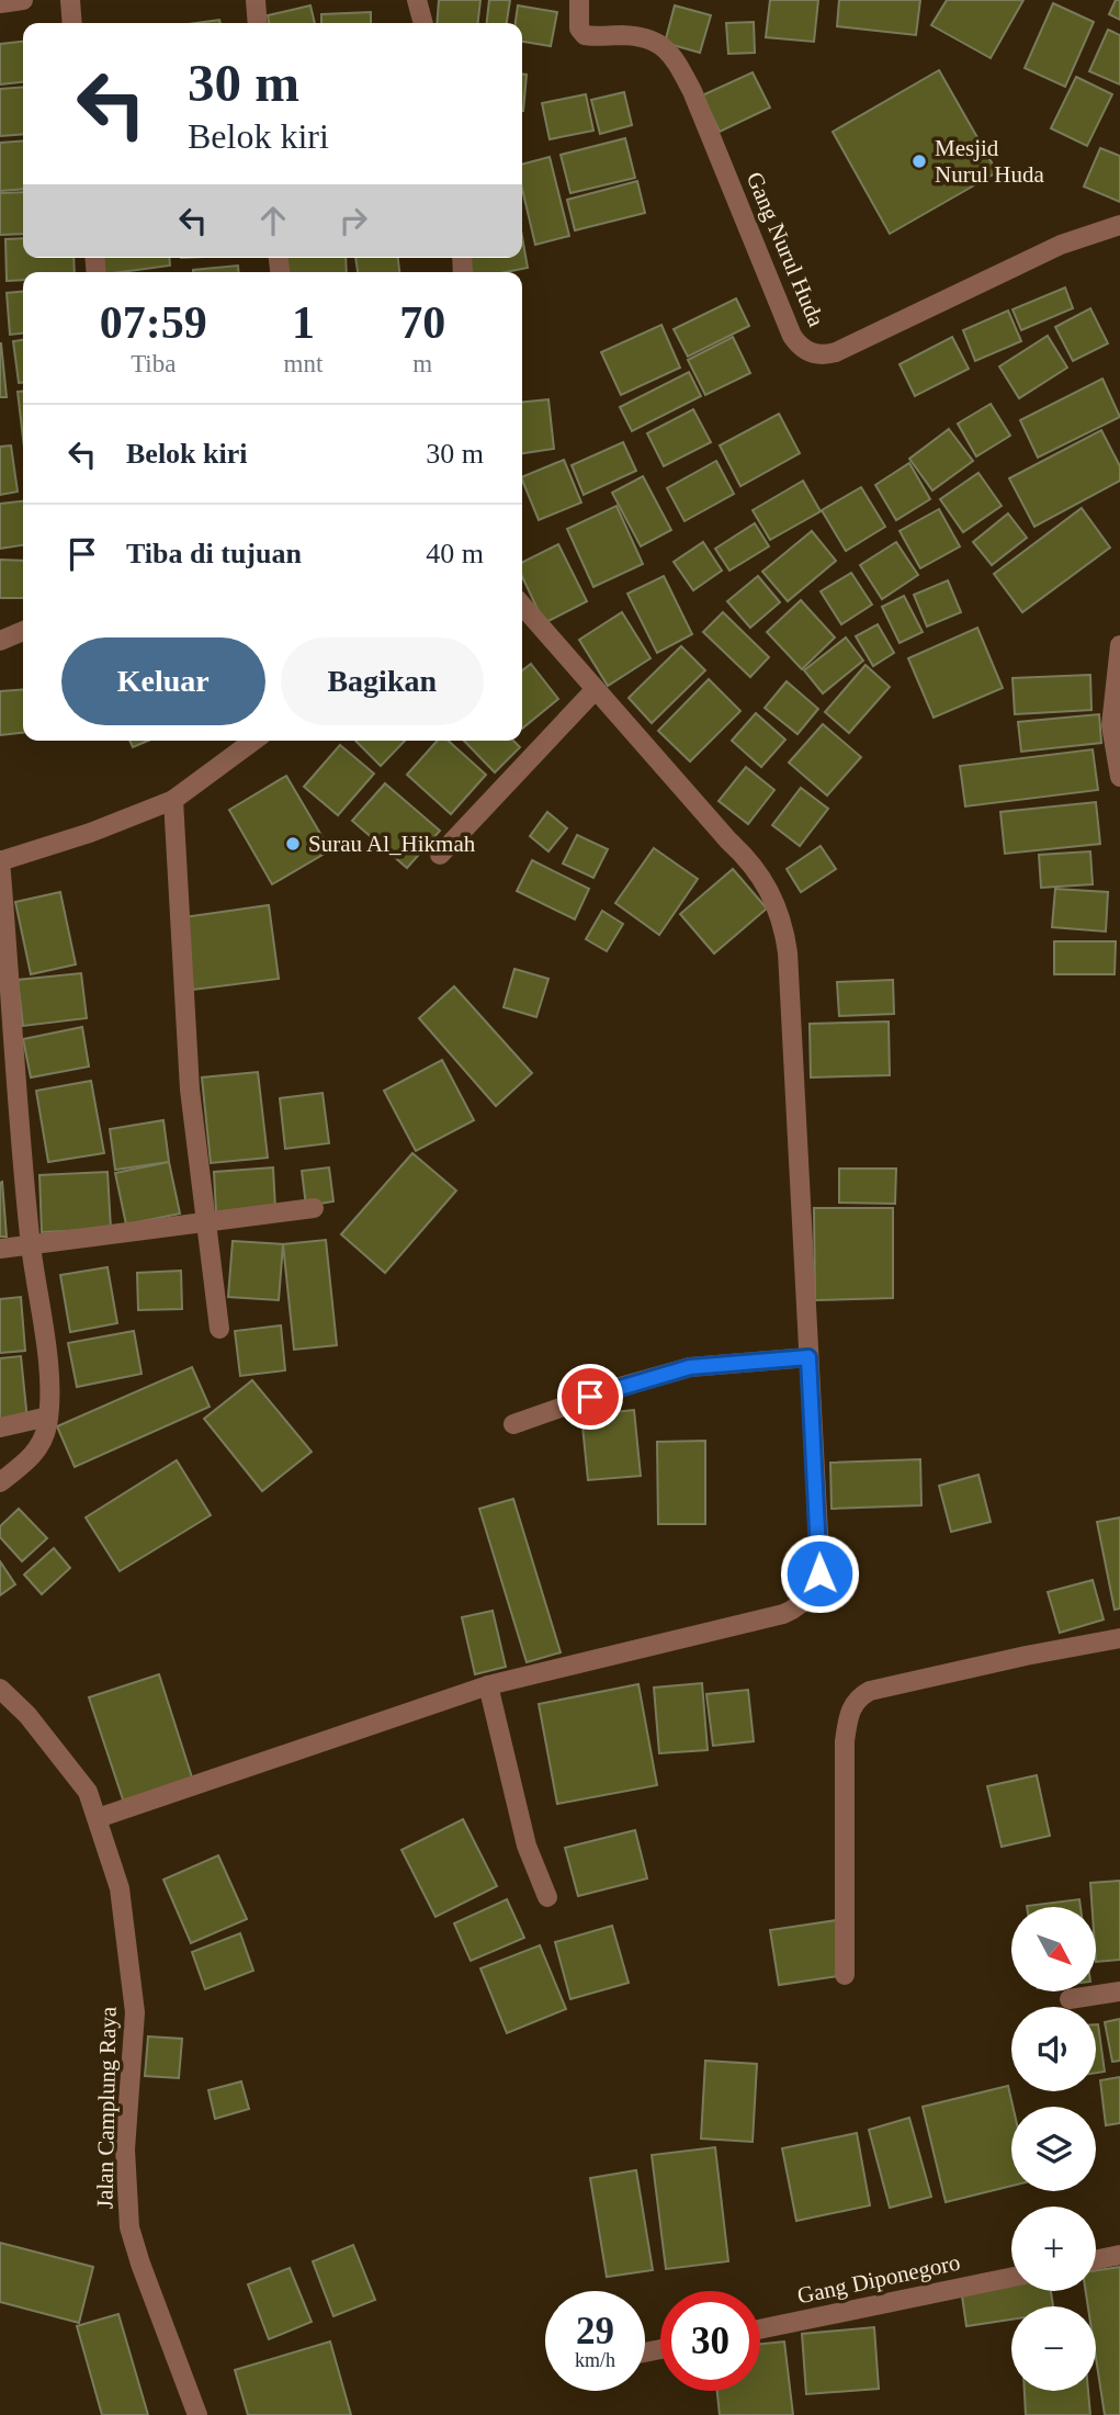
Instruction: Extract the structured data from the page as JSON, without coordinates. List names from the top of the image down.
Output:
{
  "streets": {
    "street": ["Gang Nurul Huda", "Jalan Camplung Raya", "Gang Diponegoro"]
  },
  "places": ["Mesjid Nurul Huda", "Surau Al_Hikmah"],
  "north": "bottom right",
  "page": {
    "turn": ["30 m", "Belok kiri"],
    "eta": [
      "07:59",
      "Tiba",
      "1",
      "mnt",
      "70",
      "m"
    ],
    "list": [
      {
        "name": "Belok kiri",
        "value": "30 m"
      },
      {
        "name": "Tiba di tujuan",
        "value": "40 m"
      }
    ],
    "buttons": ["Keluar", "Bagikan"],
    "map_buttons": ["+", "−"],
    "speed": "29 km/h",
    "limit": "30"
  }
}
